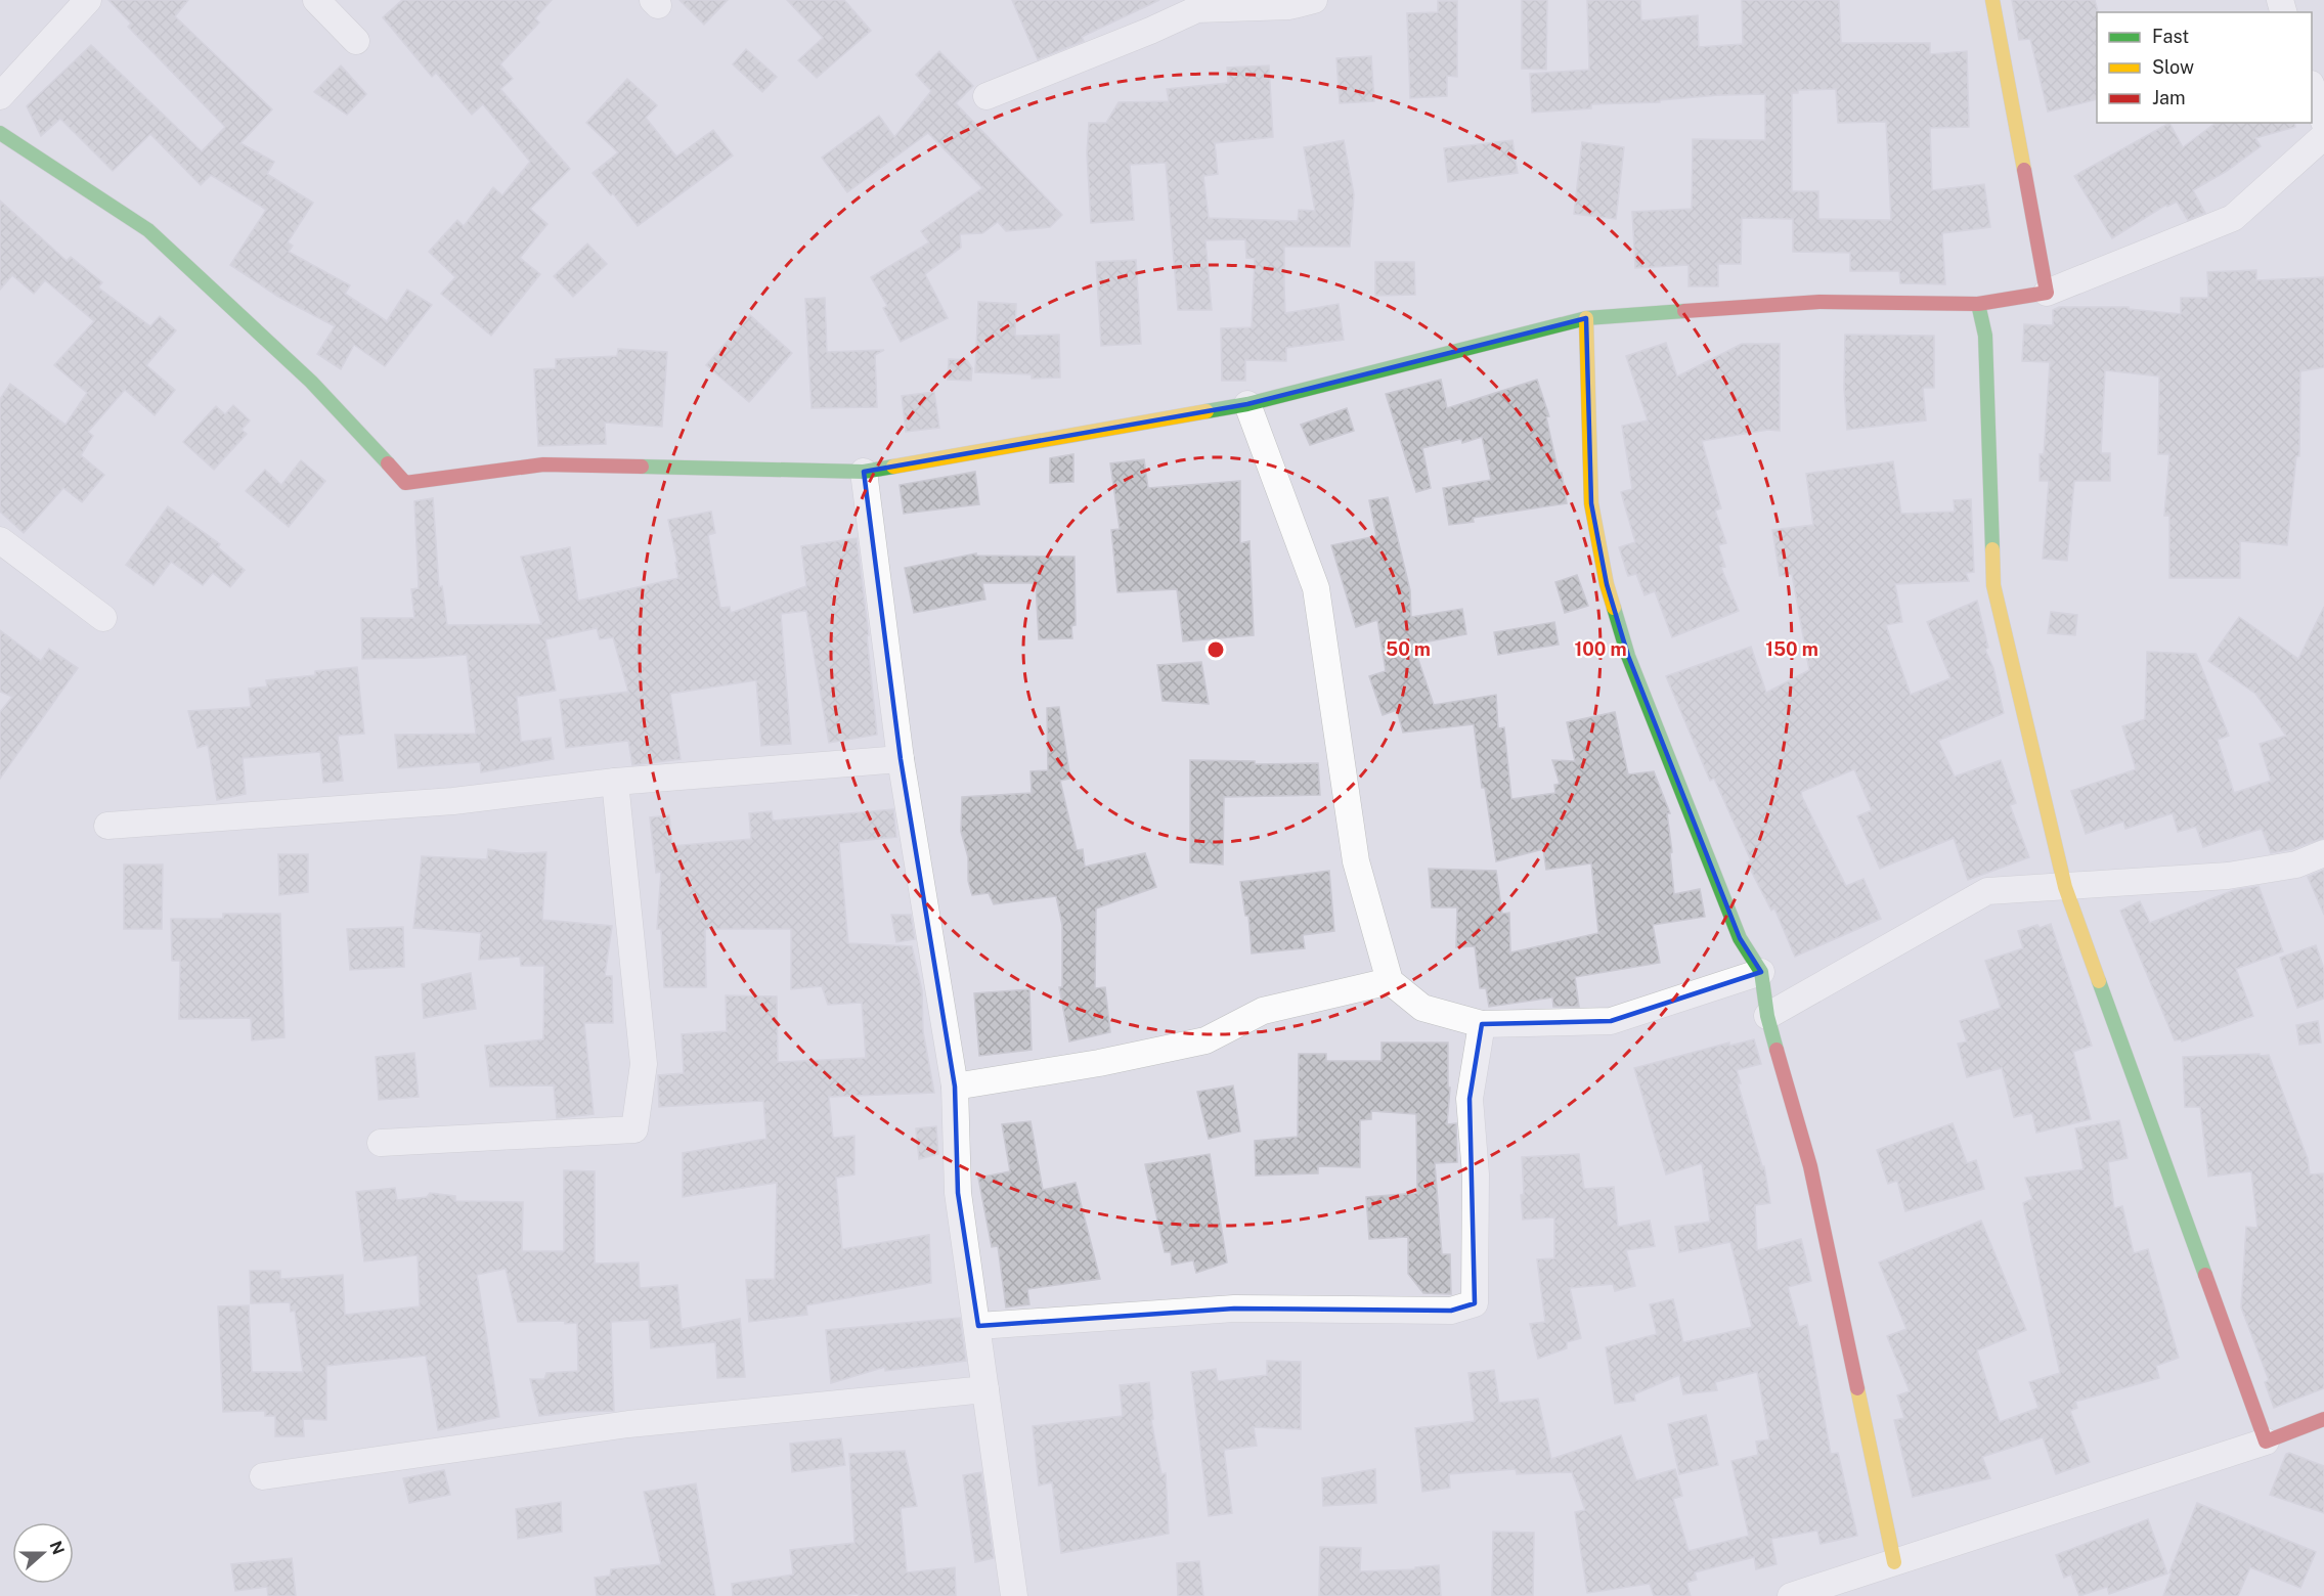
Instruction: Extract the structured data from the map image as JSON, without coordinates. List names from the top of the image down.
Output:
{
  "legend": ["Fast", "Slow", "Jam"],
  "north": "right",
  "rings": ["50 m", "100 m", "150 m"]
}
